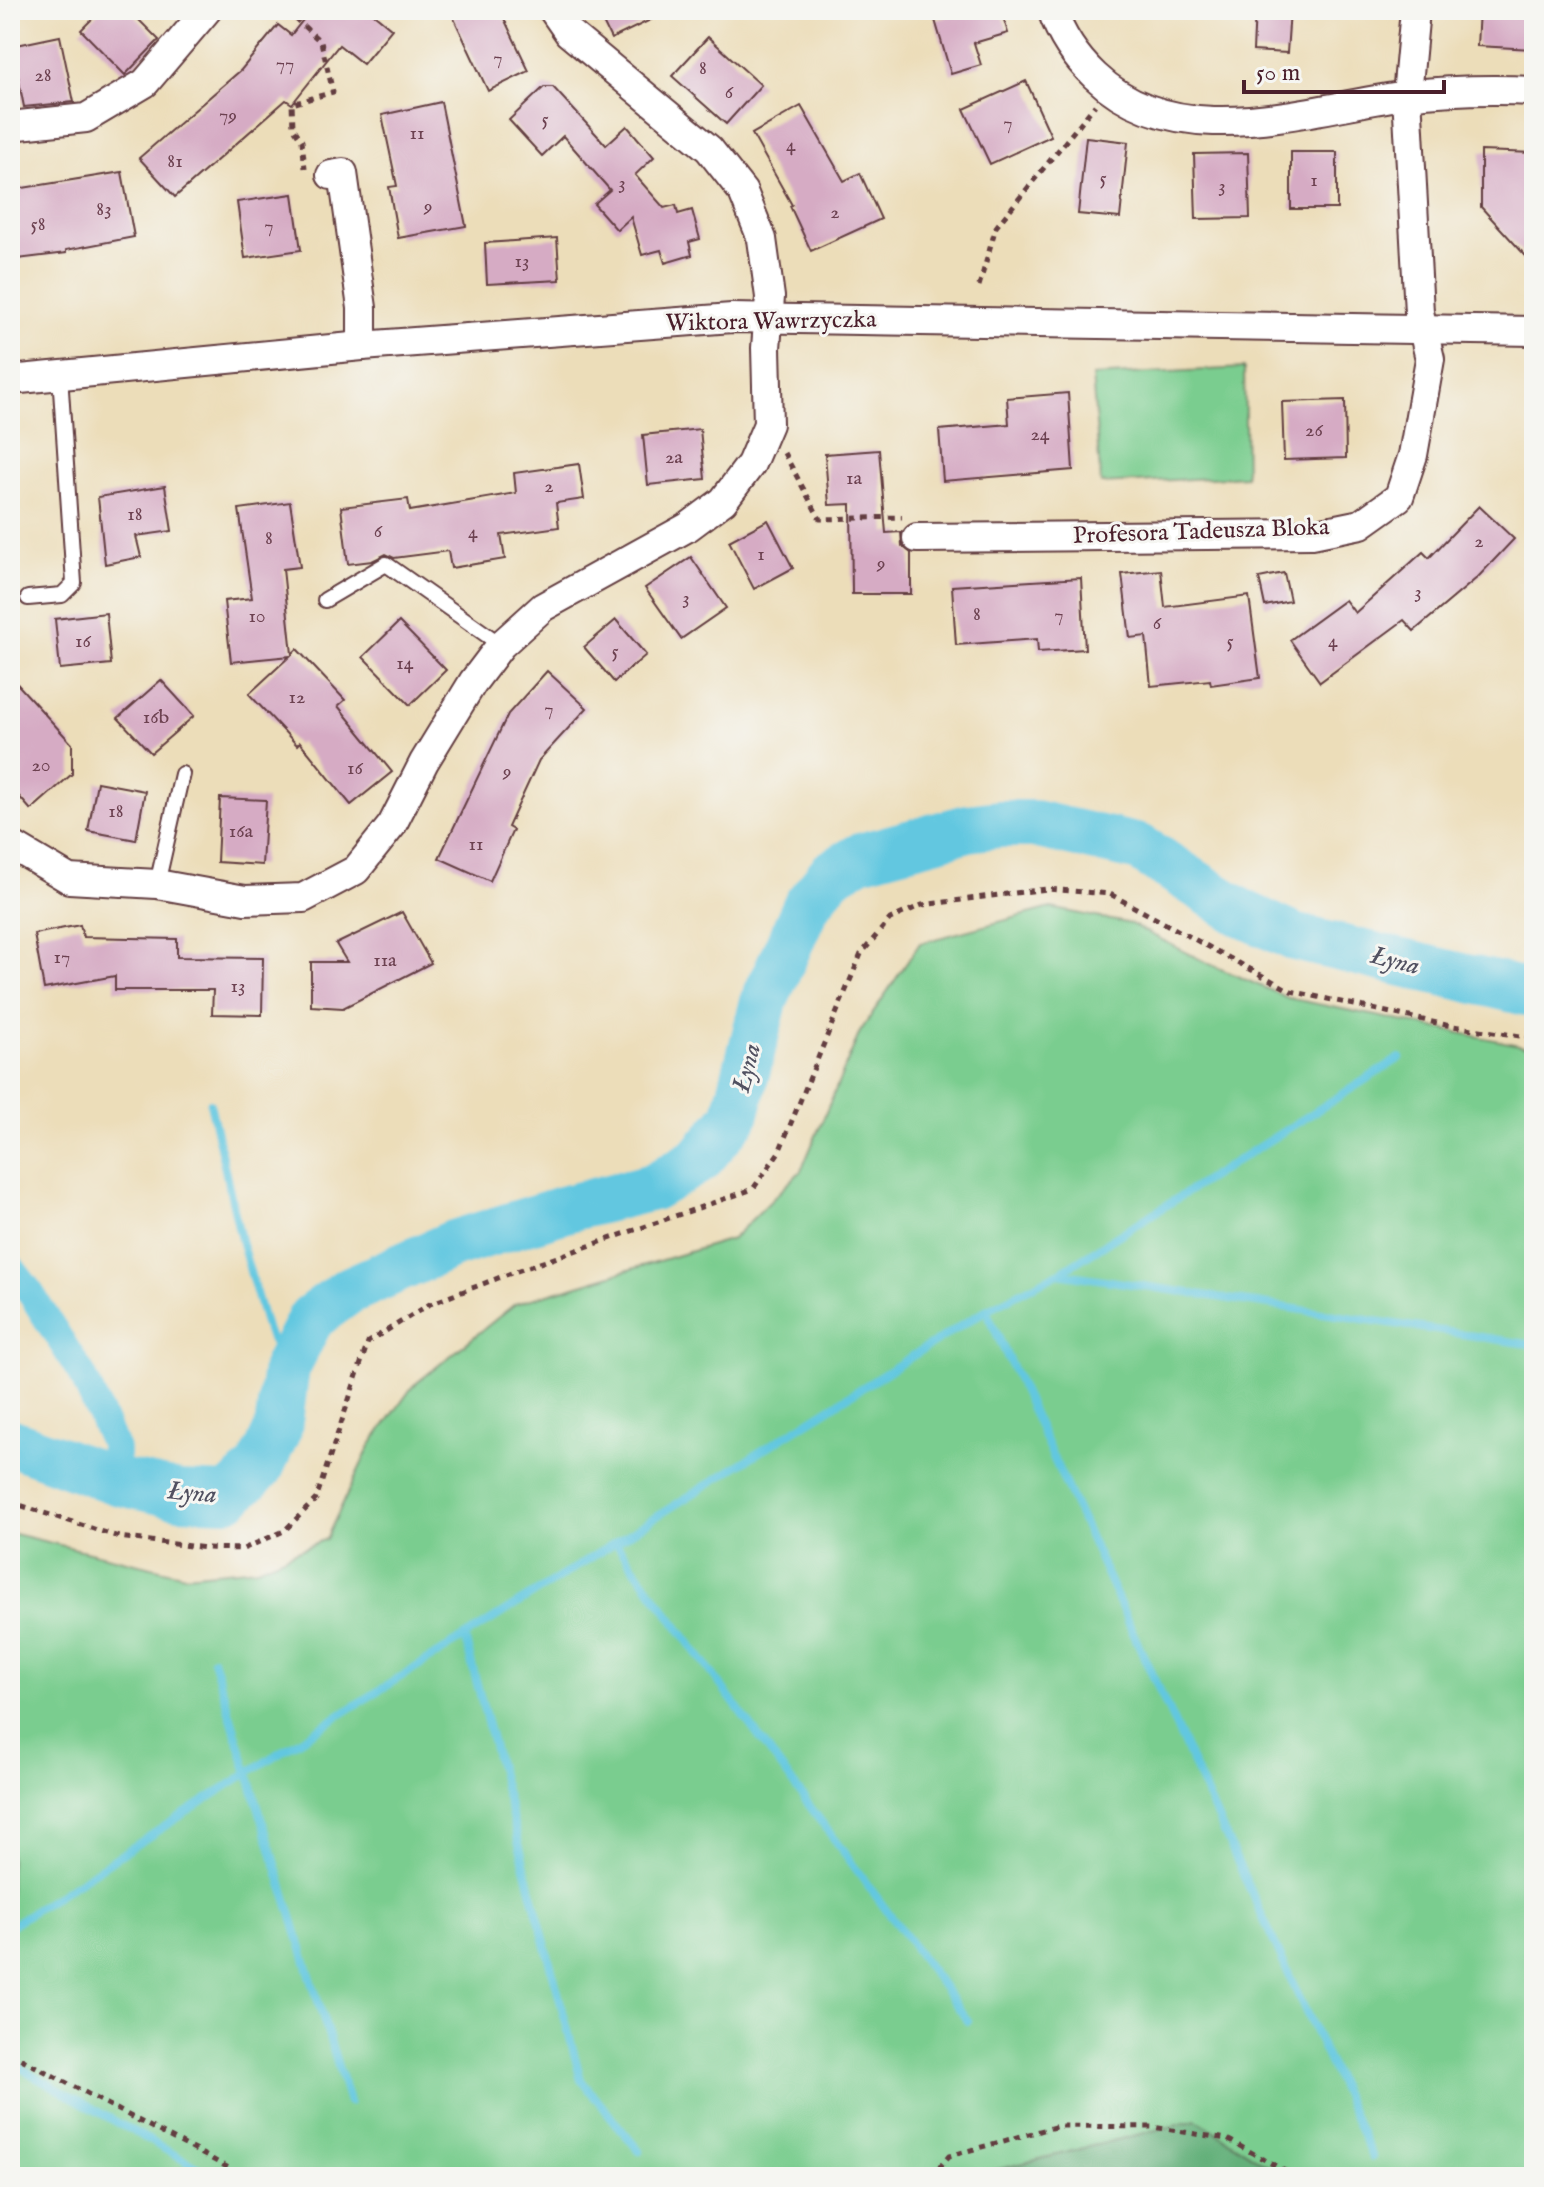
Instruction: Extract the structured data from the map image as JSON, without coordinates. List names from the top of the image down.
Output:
{
  "streets": {
    "street": ["Wiktora Wawrzyczka", "Profesora Tadeusza Bloka"]
  },
  "crossings": [
    ["Wiktora Wawrzyczka", "Profesora Tadeusza Bloka"]
  ],
  "water": ["Łyna"],
  "house_numbers": [
    "7",
    "77",
    "8",
    "28",
    "6",
    "79",
    "5",
    "7",
    "11",
    "4",
    "81",
    "5",
    "1",
    "3",
    "3",
    "9",
    "83",
    "2",
    "58",
    "7",
    "13",
    "26",
    "24",
    "2a",
    "1a",
    "2",
    "18",
    "6",
    "4",
    "8",
    "2",
    "1",
    "9",
    "3",
    "3",
    "8",
    "7",
    "10",
    "6",
    "16",
    "5",
    "4",
    "5",
    "14",
    "12",
    "7",
    "16b",
    "20",
    "16",
    "9",
    "18",
    "16a",
    "11",
    "17",
    "11a",
    "13"
  ],
  "scale_bar": "50 m"
}
